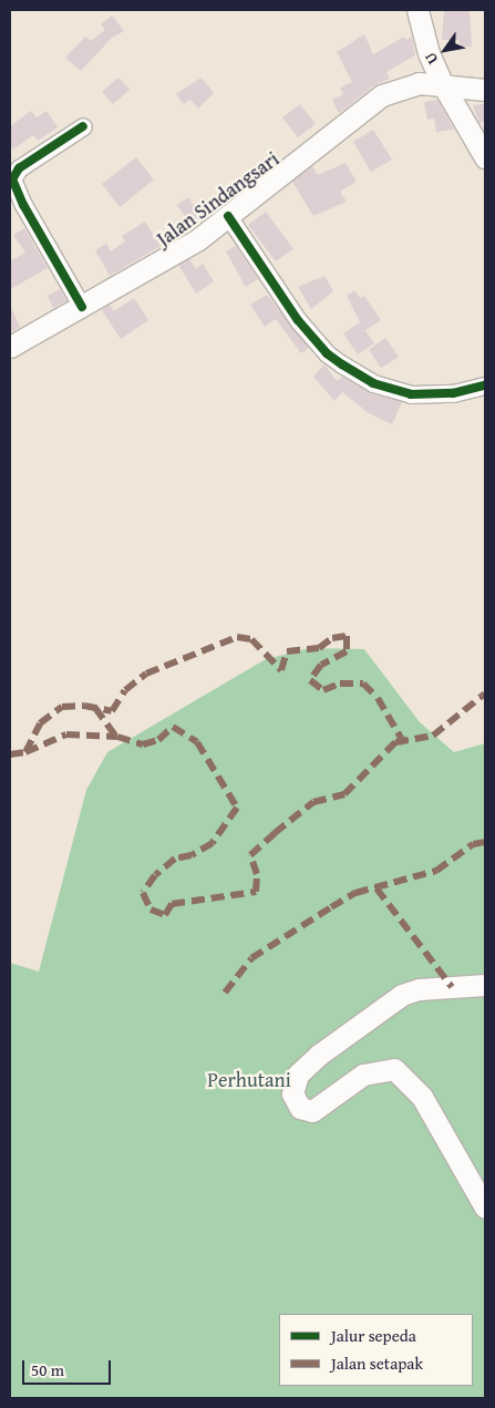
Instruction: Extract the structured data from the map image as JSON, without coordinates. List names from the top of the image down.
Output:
{
  "streets": {
    "main road": ["Jalan Sindangsari"]
  },
  "parks": ["Perhutani"],
  "legend": ["Jalur sepeda", "Jalan setapak"],
  "scale_bar": "50 m",
  "north": "bottom left"
}
